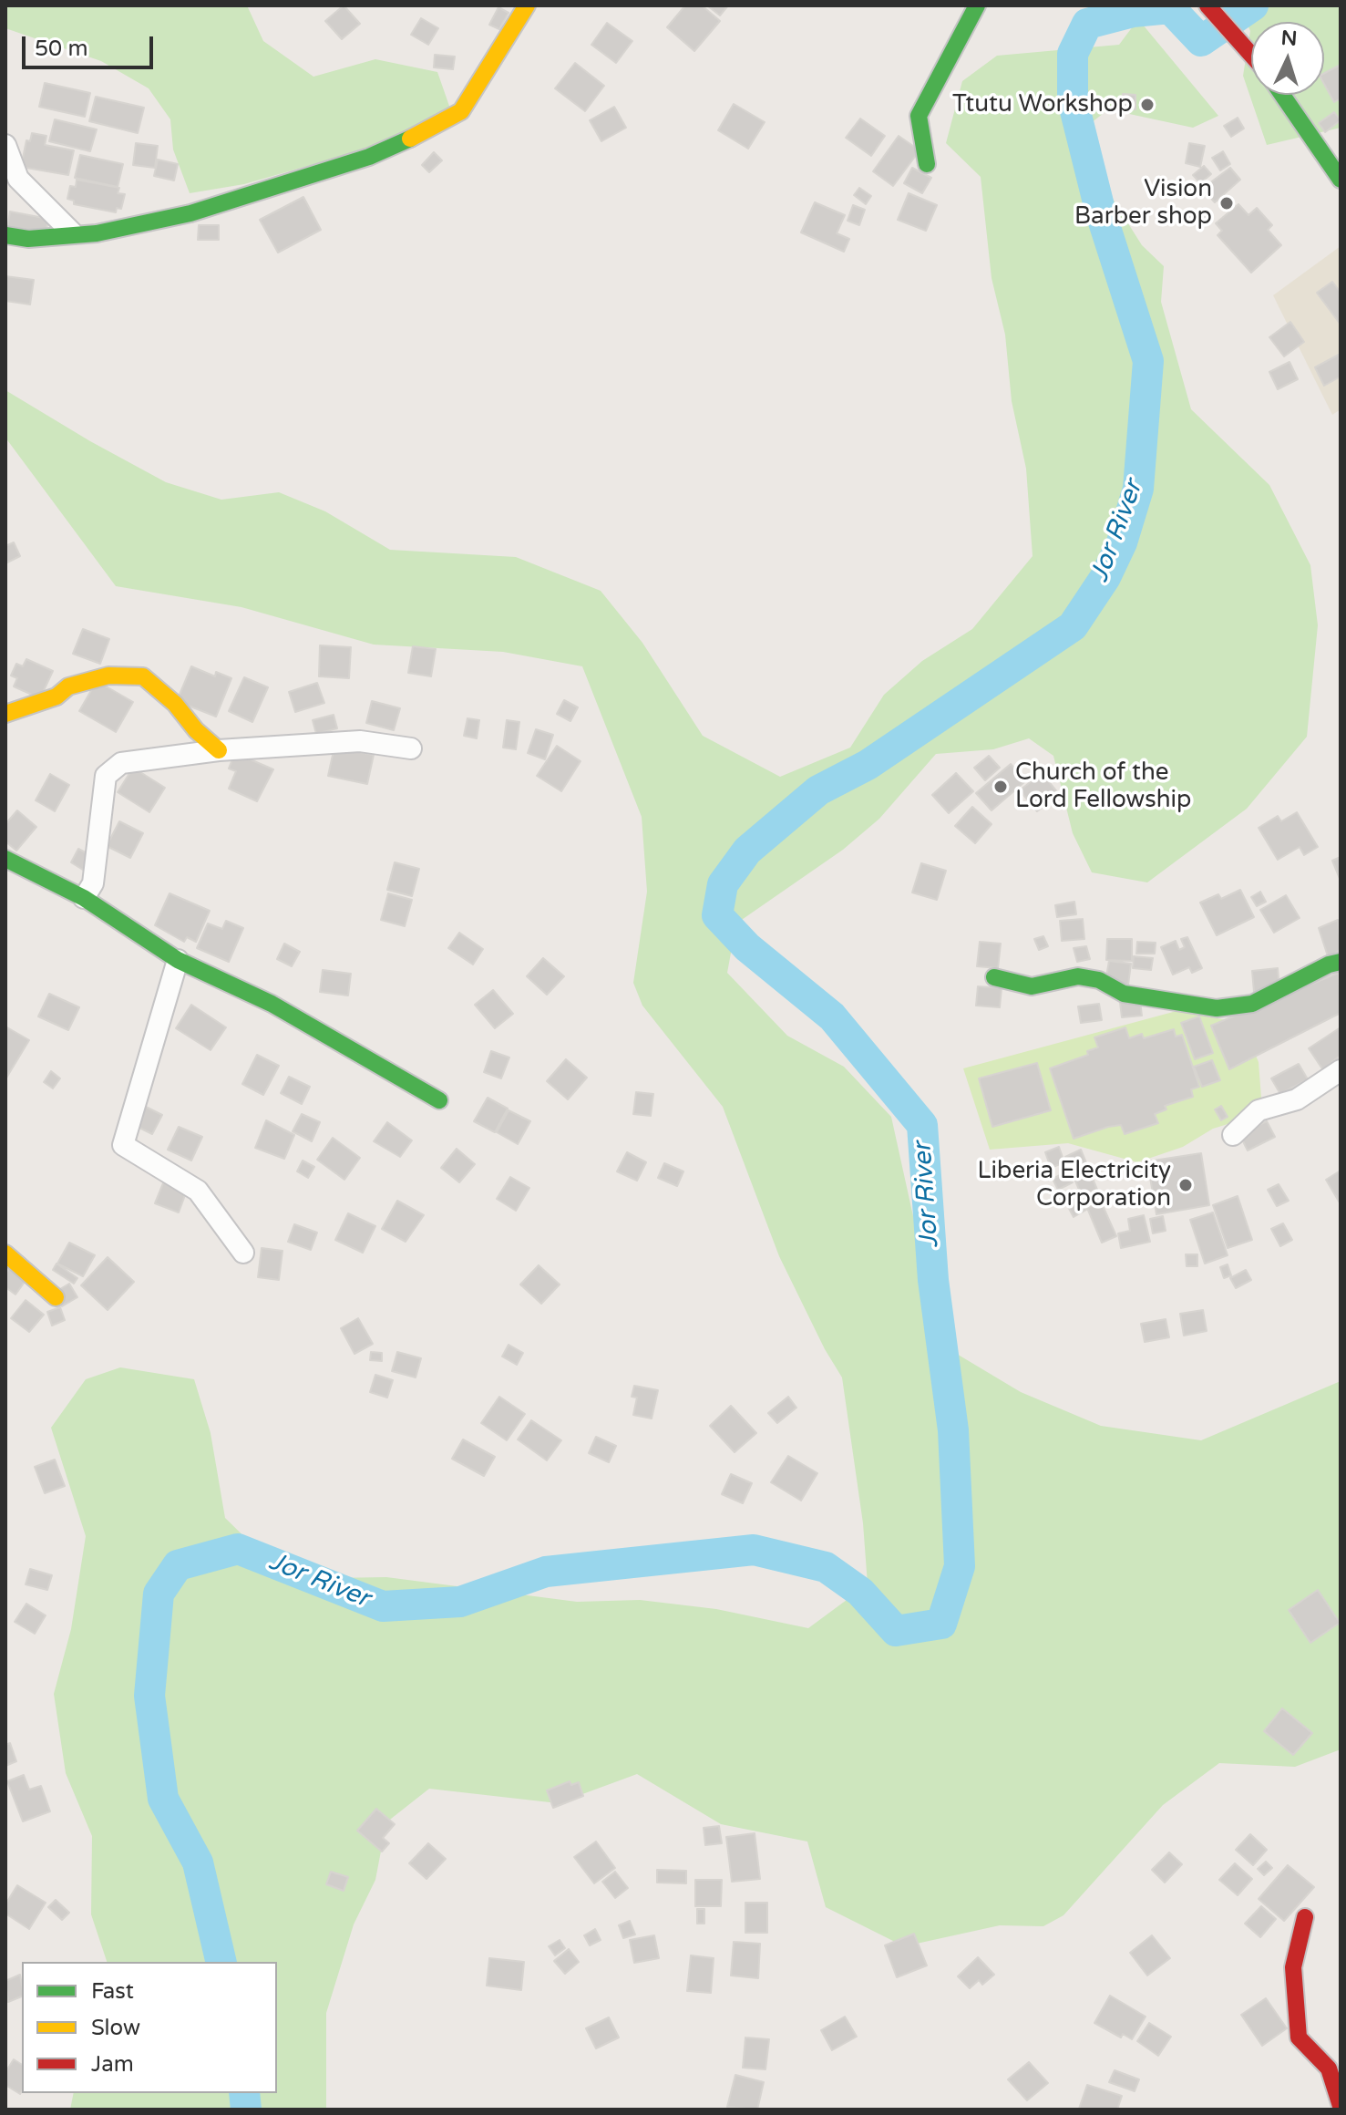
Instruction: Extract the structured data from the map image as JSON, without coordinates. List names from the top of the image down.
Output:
{
  "water": ["Jor River"],
  "places": [
    "Ttutu Workshop",
    "Vision Barber shop",
    "Church of the Lord Fellowship",
    "Liberia Electricity Corporation"
  ],
  "legend": ["Fast", "Slow", "Jam"],
  "scale_bar": "50 m",
  "north": "top"
}
